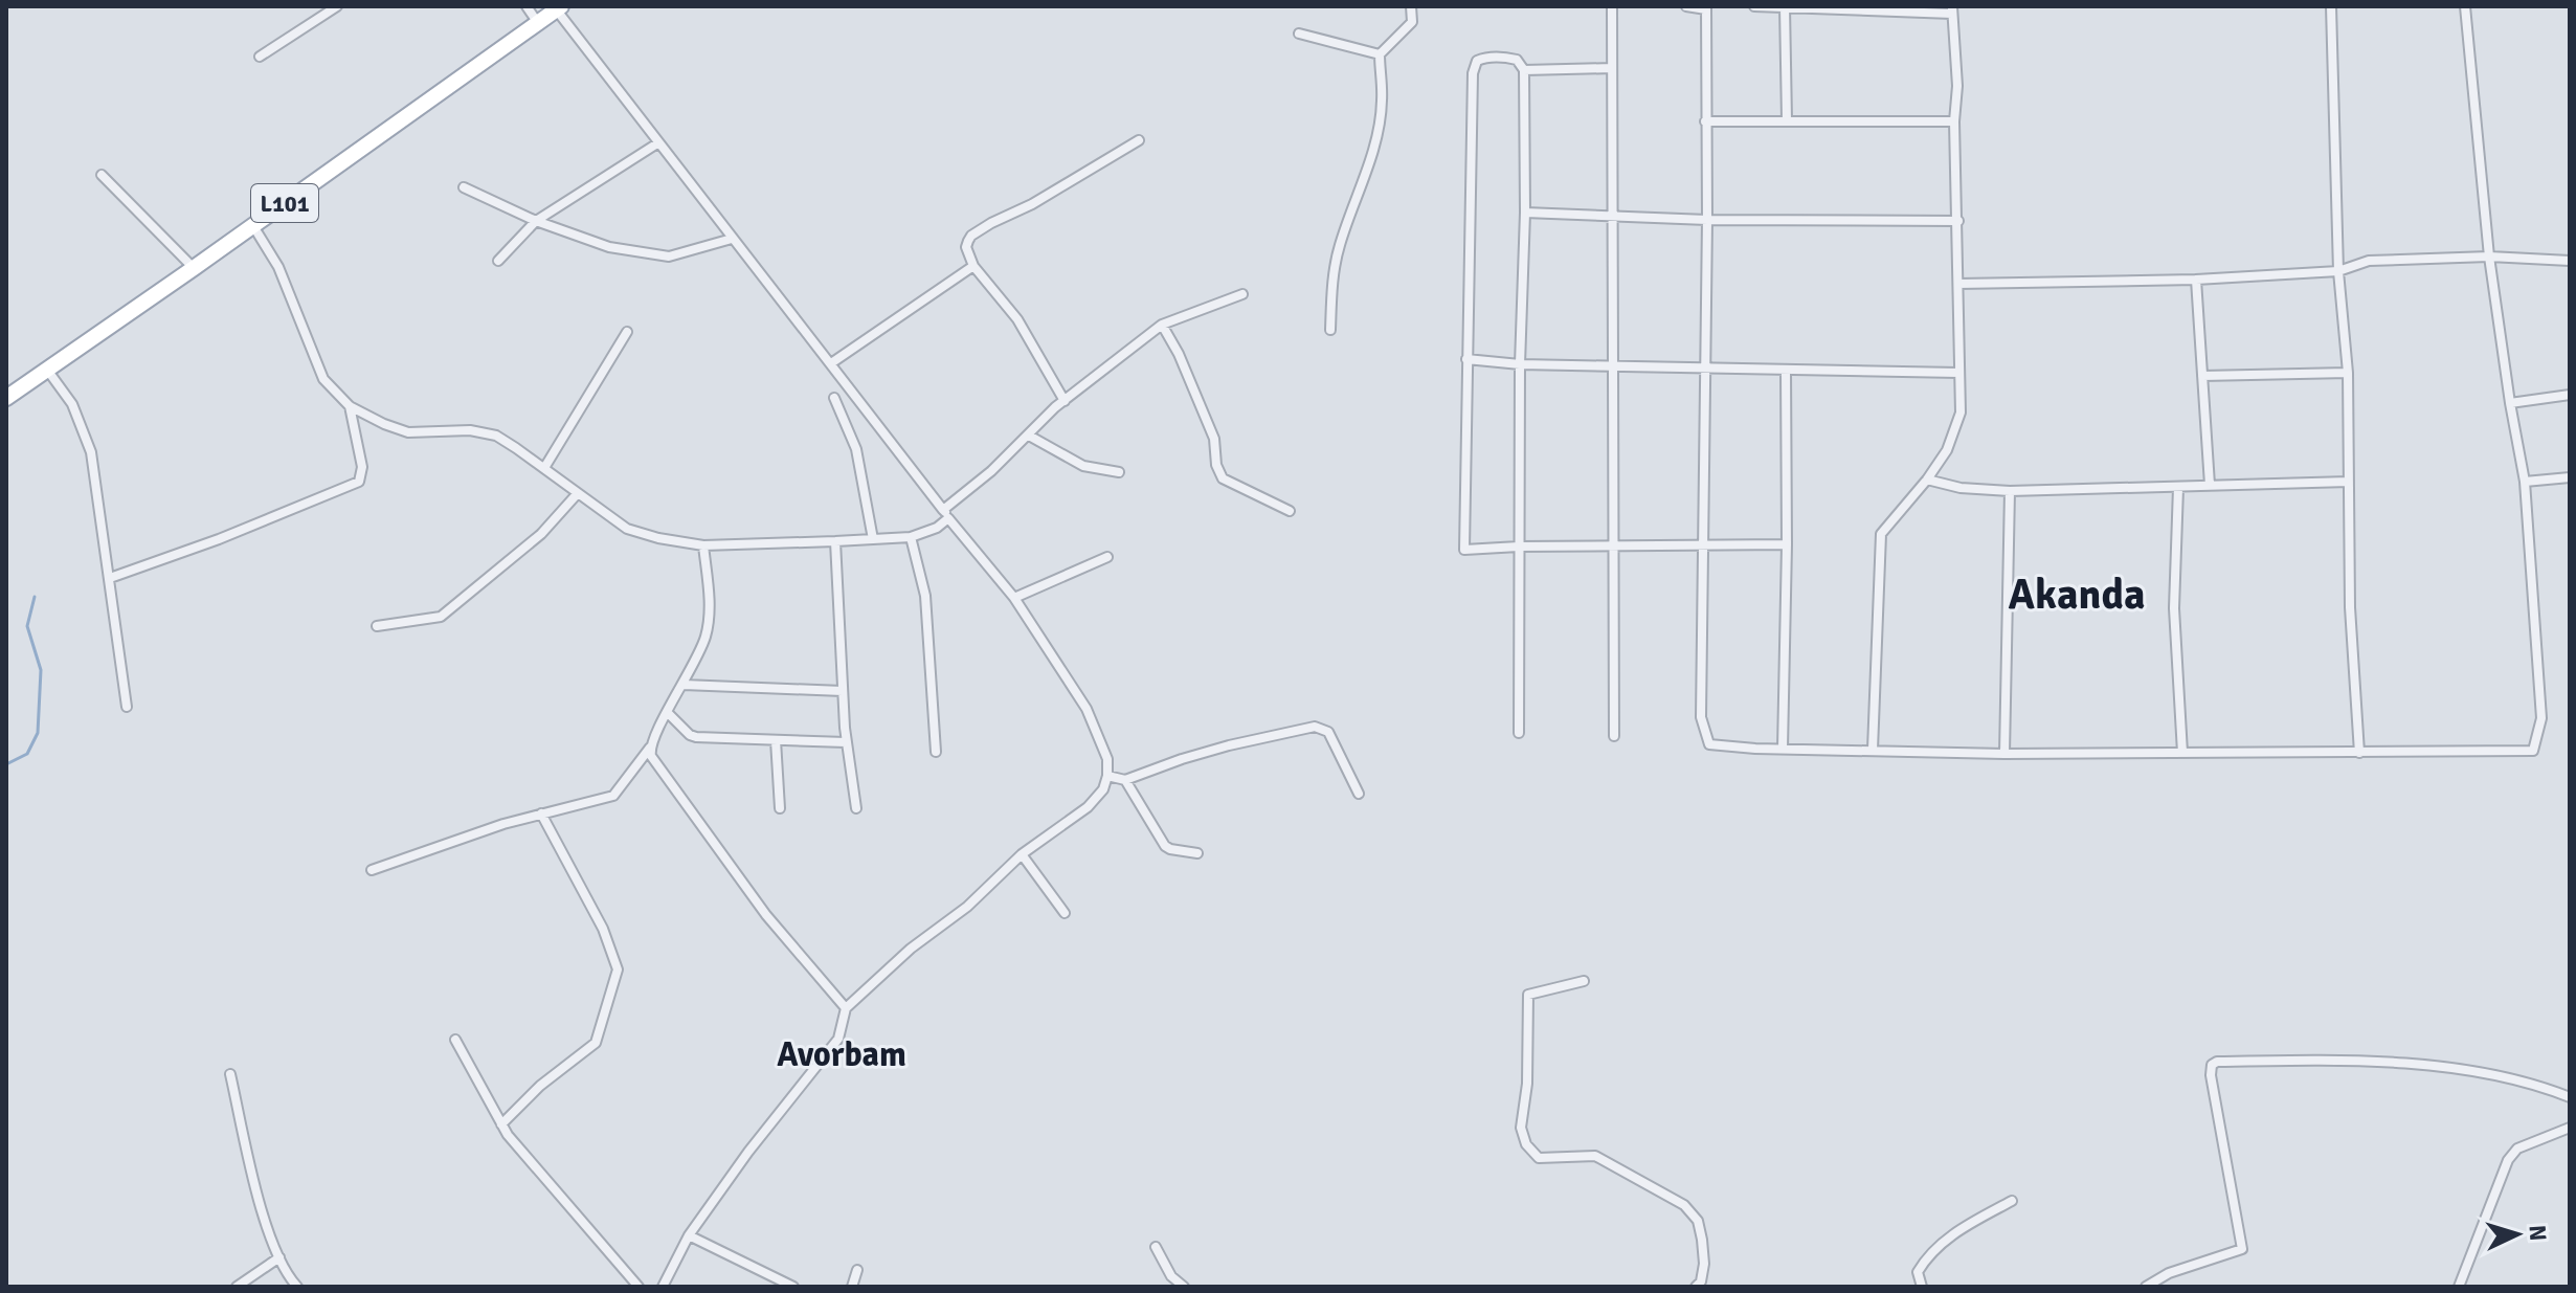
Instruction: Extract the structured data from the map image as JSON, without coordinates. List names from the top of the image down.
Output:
{
  "streets": {
    "main road": ["L101"]
  },
  "districts": ["Akanda", "Avorbam"],
  "north": "right"
}
